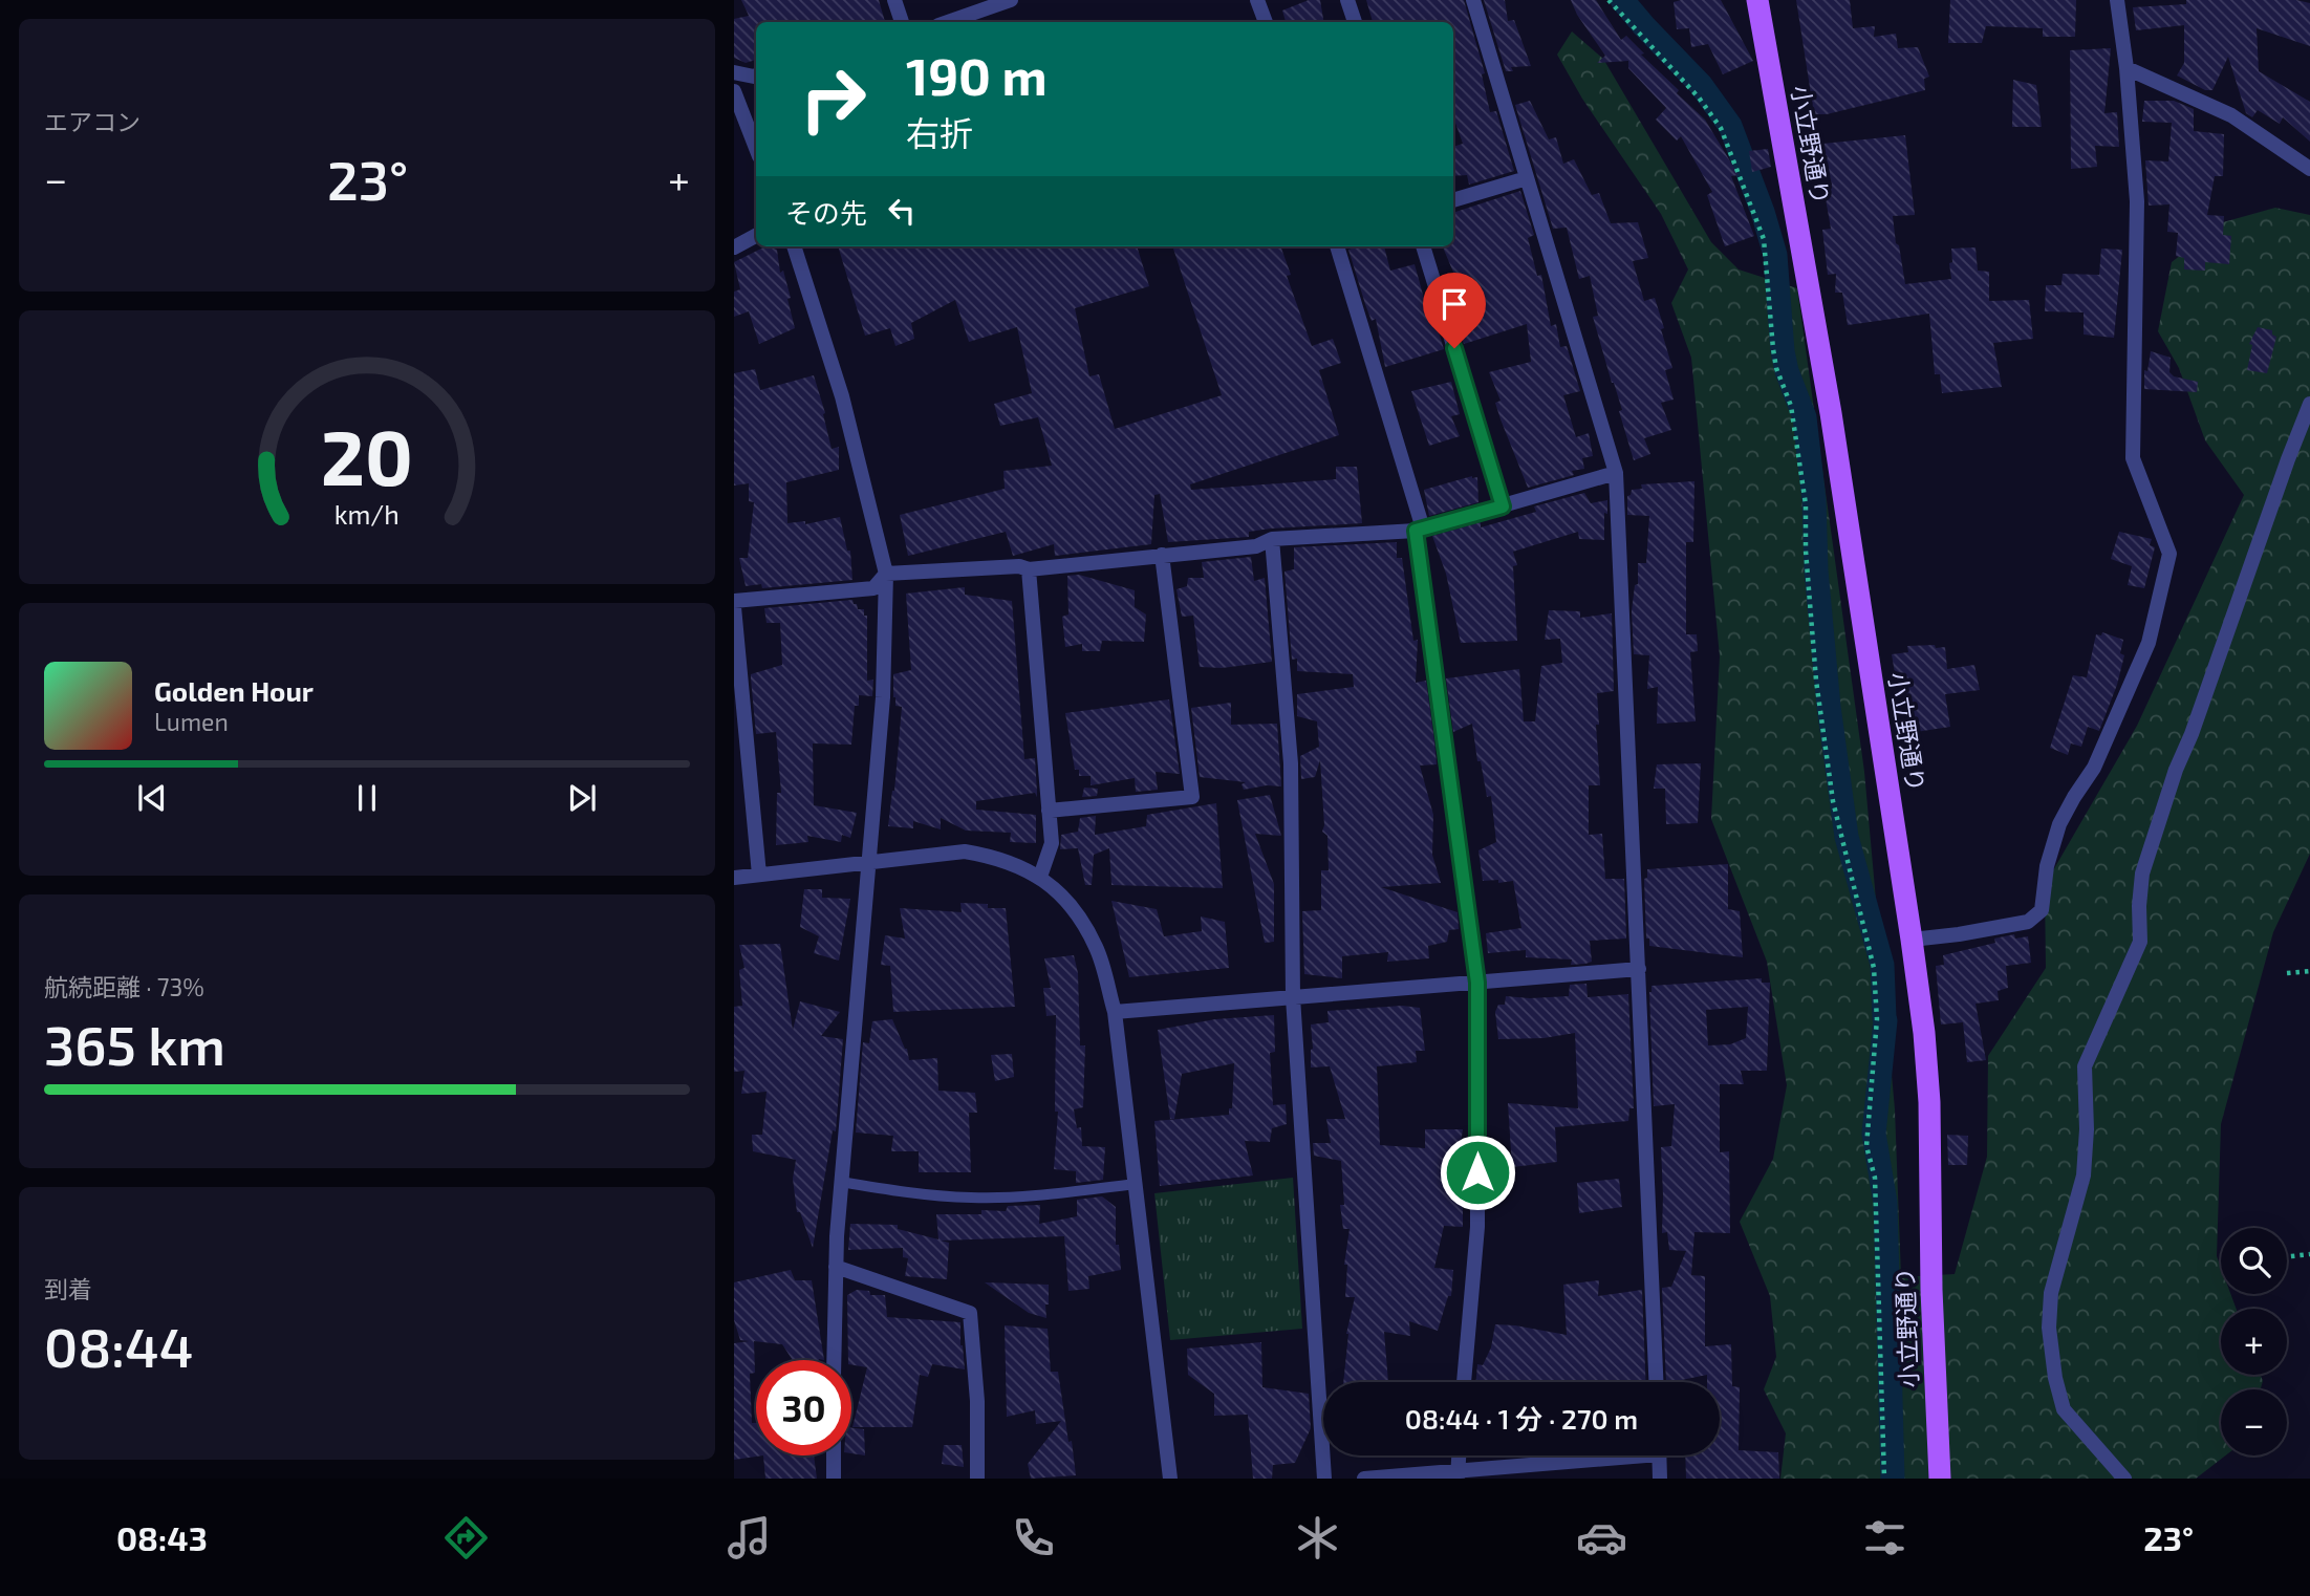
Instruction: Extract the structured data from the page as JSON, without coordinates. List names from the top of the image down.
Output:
{
  "streets": {
    "main road": ["小立野通り"]
  },
  "page": {
    "tile": [
      "エアコン",
      ["航続距離 · 73%", "365 km"],
      ["到着", "08:44"]
    ],
    "turn": ["190 m", "右折"],
    "heat": ["−", "23°", "+"],
    "then": "その先",
    "song": ["Golden Hour", "Lumen"],
    "map_buttons": ["+", "−"],
    "limit": "30",
    "trip": "08:44 · 1 分 · 270 m",
    "tabs": ["08:43", "23°"],
    "gauge": ["20", "km/h"]
  }
}
